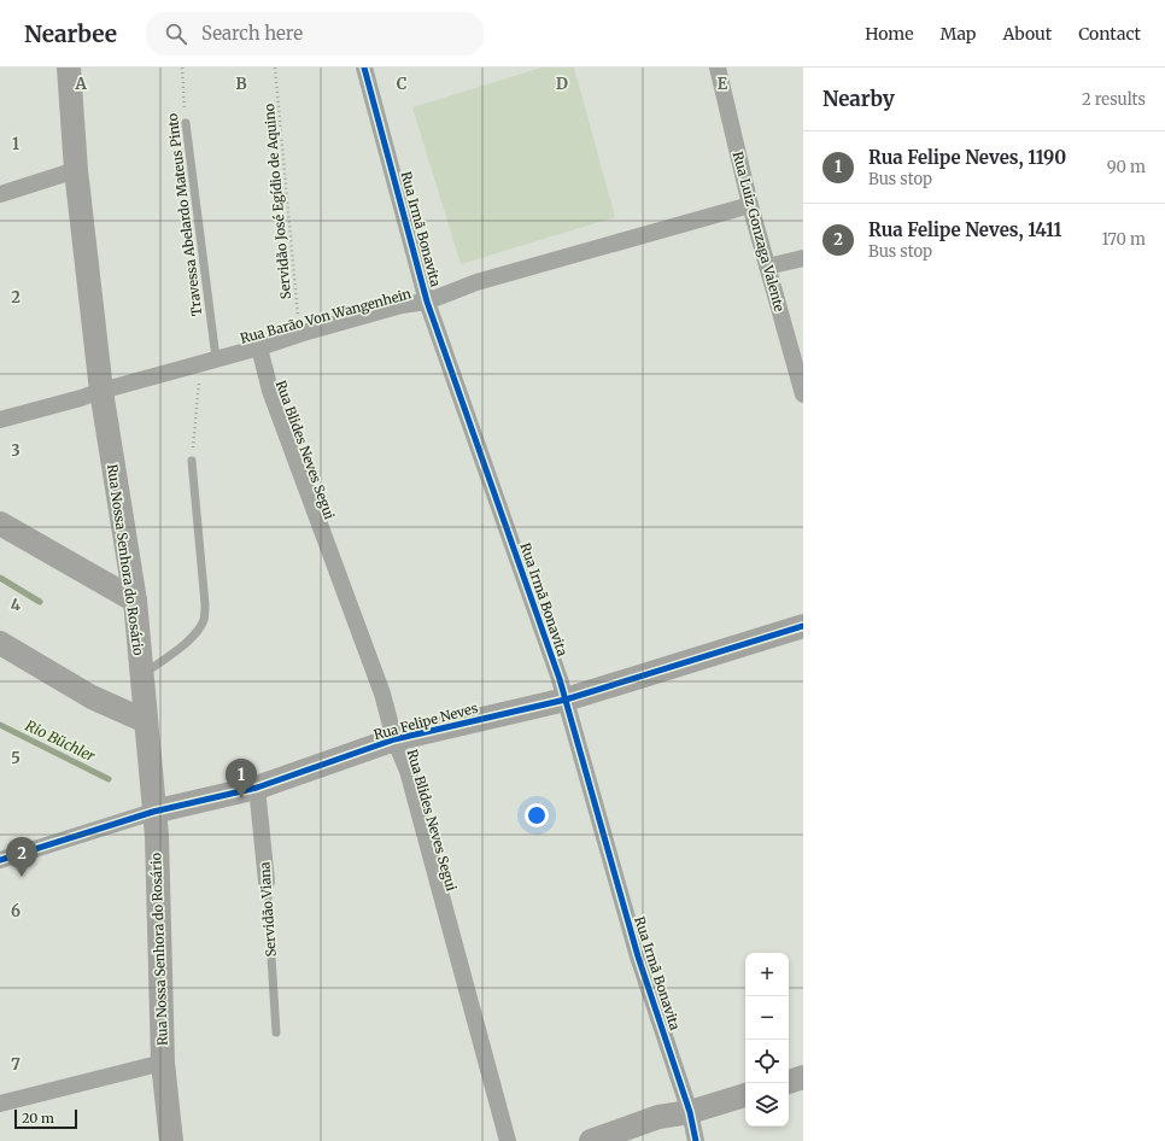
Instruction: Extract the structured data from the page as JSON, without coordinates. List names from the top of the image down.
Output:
{
  "streets": {
    "street": [
      "Rua Irmã Bonavita",
      "Rua Luiz Gonzaga Valente",
      "Rua Barão Von Wangenhein",
      "Rua Blides Neves Segui",
      "Rua Nossa Senhora do Rosário",
      "Rua Felipe Neves",
      "Servidão Viana"
    ],
    "lane": ["Travessa Abelardo Mateus Pinto"],
    "path": ["Servidão José Egídio de Aquino"]
  },
  "crossings": [
    ["Servidão José Egídio de Aquino", "Rua Barão Von Wangenhein"],
    ["Travessa Abelardo Mateus Pinto", "Rua Barão Von Wangenhein"],
    ["Rua Irmã Bonavita", "Rua Barão Von Wangenhein"],
    ["Rua Irmã Bonavita", "Rua Felipe Neves"],
    ["Rua Luiz Gonzaga Valente", "Rua Barão Von Wangenhein"],
    ["Rua Barão Von Wangenhein", "Rua Blides Neves Segui"],
    ["Rua Barão Von Wangenhein", "Rua Nossa Senhora do Rosário"],
    ["Rua Blides Neves Segui", "Rua Felipe Neves"],
    ["Rua Nossa Senhora do Rosário", "Rua Felipe Neves"],
    ["Rua Felipe Neves", "Servidão Viana"]
  ],
  "water": ["Rio Büchler"],
  "scale_bar": "20 m",
  "page": {
    "header": "Nearbee",
    "search": "Search here",
    "nav": [
      "Home",
      "Map",
      "About",
      "Contact"
    ],
    "heading": ["Nearby", "2 results"],
    "list": [
      {
        "mark": "1",
        "name": "Rua Felipe Neves, 1190",
        "note": "Bus stop",
        "value": "90 m"
      },
      {
        "mark": "2",
        "name": "Rua Felipe Neves, 1411",
        "note": "Bus stop",
        "value": "170 m"
      }
    ],
    "pins": ["1", "2"],
    "map_buttons": ["+", "−"],
    "scale": "20 m"
  },
  "grid": {
    "columns": [
      "A",
      "B",
      "C",
      "D",
      "E"
    ],
    "rows": [
      "1",
      "2",
      "3",
      "4",
      "5",
      "6",
      "7"
    ]
  }
}
